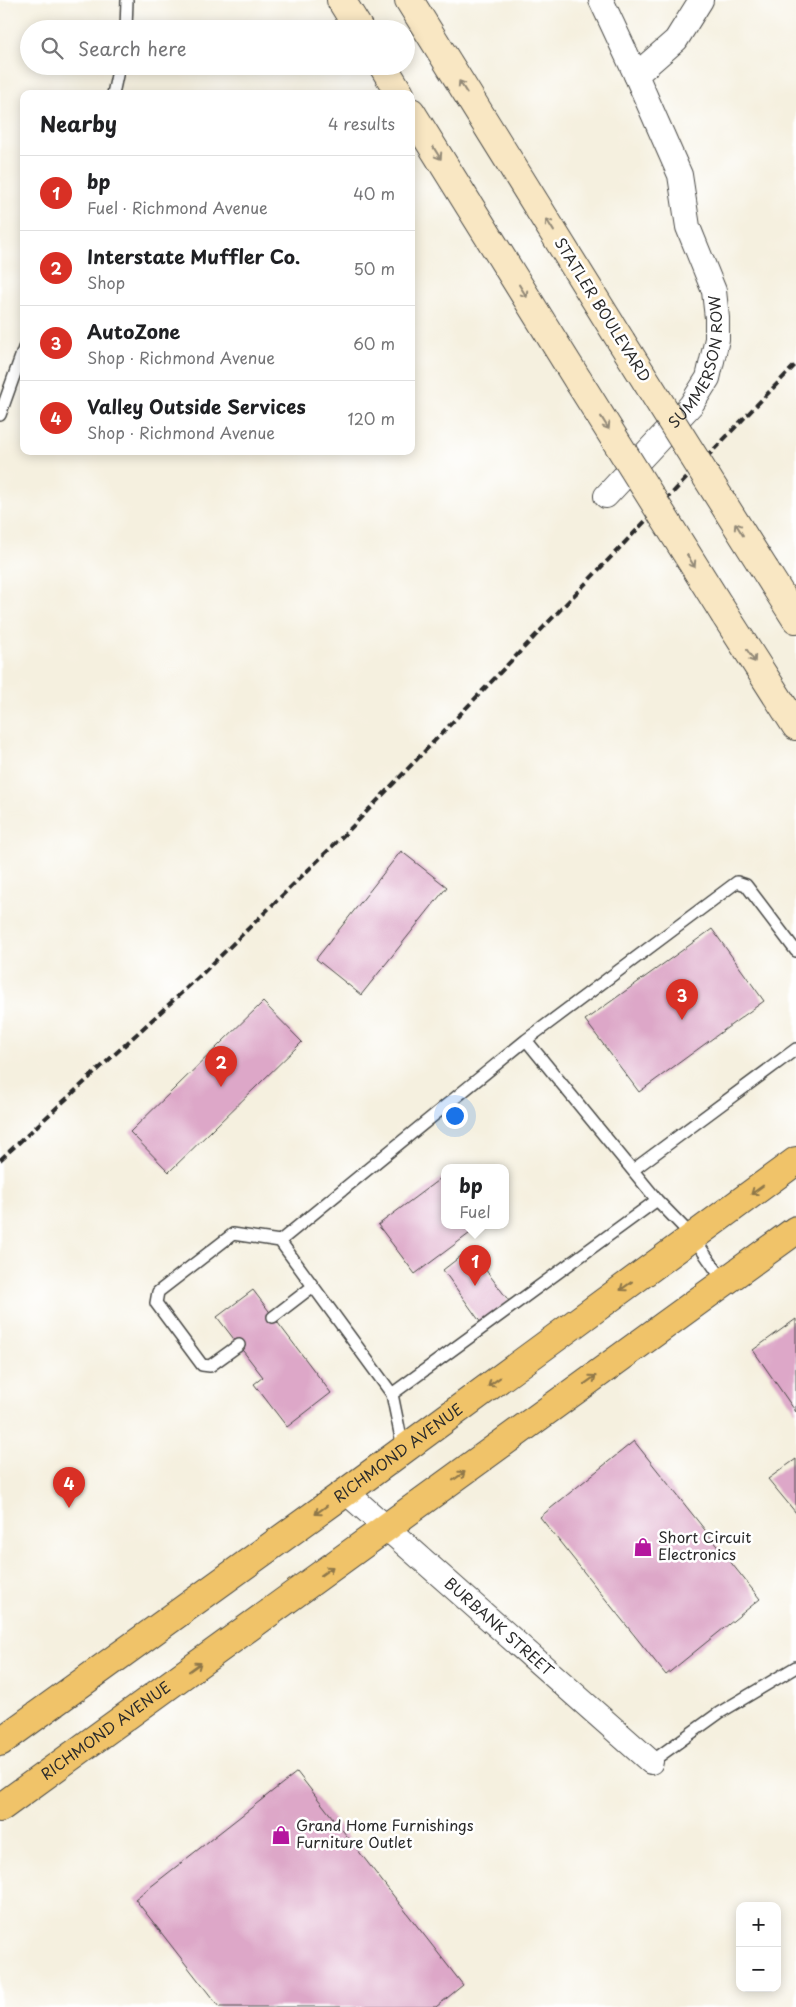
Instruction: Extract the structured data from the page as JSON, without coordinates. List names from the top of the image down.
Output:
{
  "streets": {
    "main road": ["STATLER BOULEVARD", "RICHMOND AVENUE"],
    "street": ["SUMMERSON ROW", "BURBANK STREET"]
  },
  "crossings": [
    ["RICHMOND AVENUE", "BURBANK STREET"]
  ],
  "places": {
    "shop": ["Short Circuit Electronics", "Grand Home Furnishings Furniture Outlet"]
  },
  "page": {
    "search": "Search here",
    "heading": ["Nearby", "4 results"],
    "list": [
      {
        "mark": "1",
        "name": "bp",
        "note": "Fuel · Richmond Avenue",
        "value": "40 m"
      },
      {
        "mark": "2",
        "name": "Interstate Muffler Co.",
        "note": "Shop",
        "value": "50 m"
      },
      {
        "mark": "3",
        "name": "AutoZone",
        "note": "Shop · Richmond Avenue",
        "value": "60 m"
      },
      {
        "mark": "4",
        "name": "Valley Outside Services",
        "note": "Shop · Richmond Avenue",
        "value": "120 m"
      }
    ],
    "pins": [
      "3",
      "2",
      "1",
      "4"
    ],
    "popup": ["bp", "Fuel"],
    "map_buttons": ["+", "−"]
  }
}
